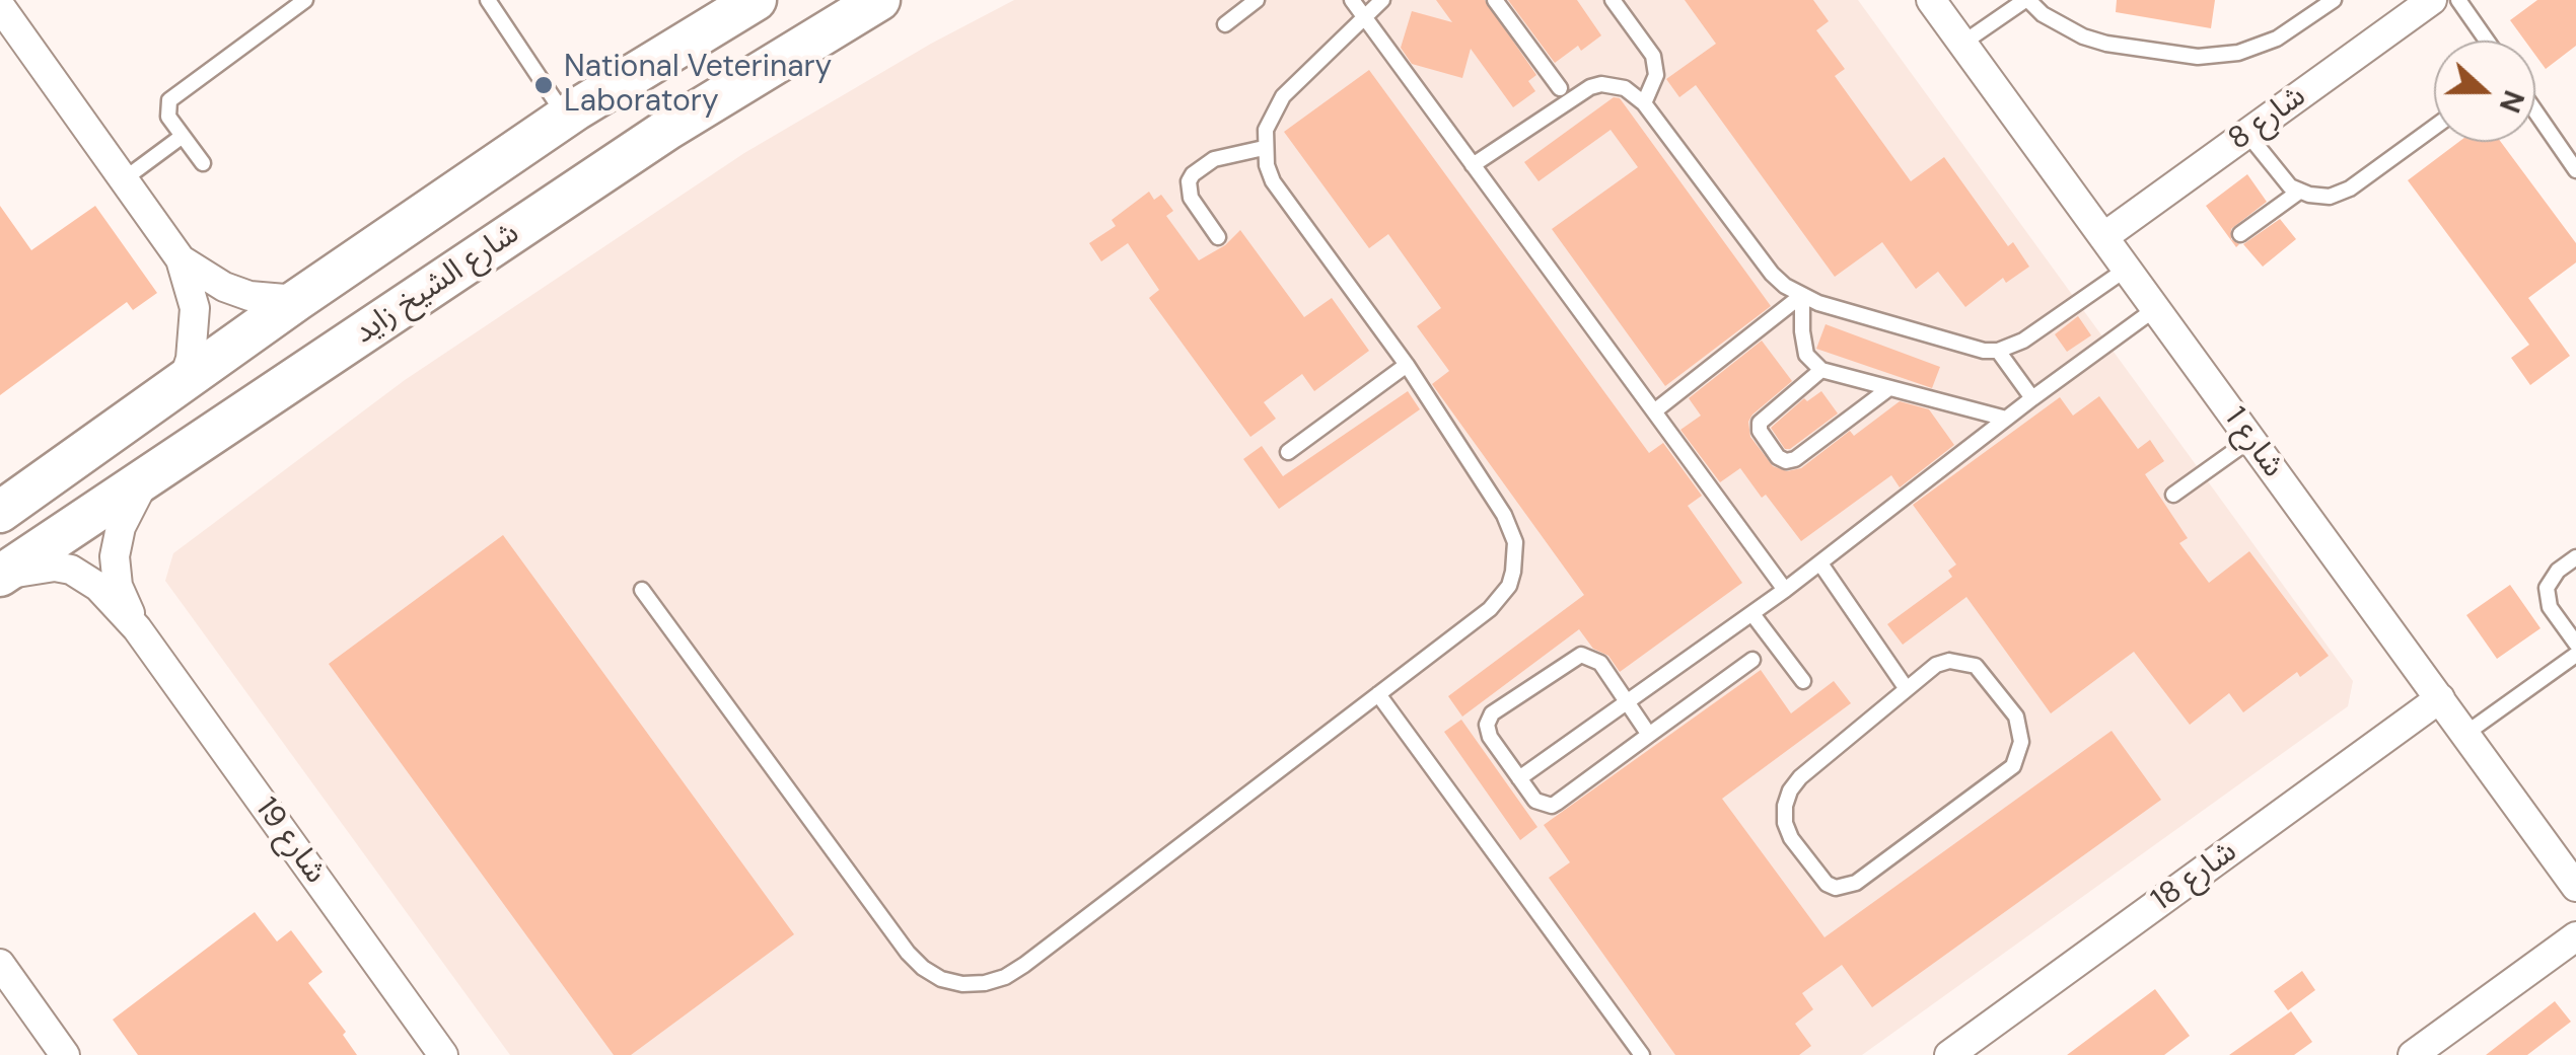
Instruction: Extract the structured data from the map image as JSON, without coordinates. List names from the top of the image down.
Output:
{
  "streets": {
    "main road": ["شارع الشيخ زايد"],
    "street": [
      "شارع 8",
      "شارع 1",
      "شارع 19",
      "شارع 18"
    ]
  },
  "crossings": [
    ["شارع 8", "شارع 1"],
    ["شارع 1", "شارع 18"]
  ],
  "places": ["National Veterinary Laboratory"],
  "north": "right"
}
